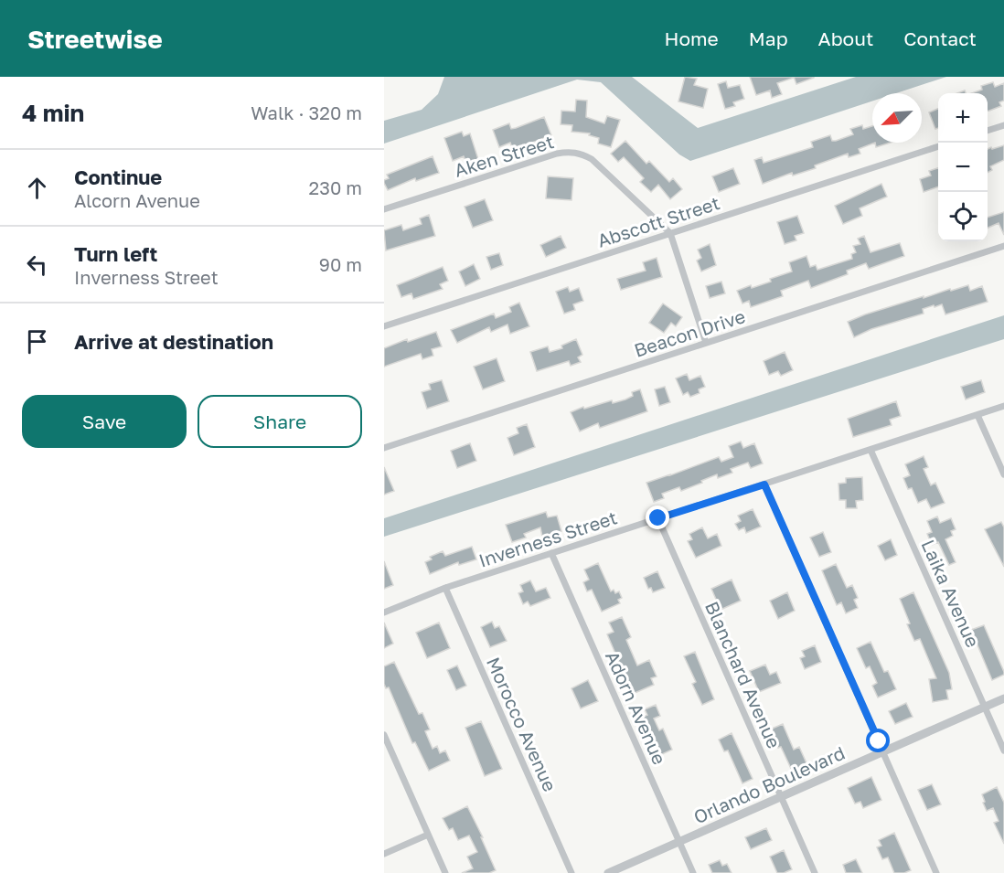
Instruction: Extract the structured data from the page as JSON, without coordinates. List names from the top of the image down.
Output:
{
  "streets": {
    "street": [
      "Aken Street",
      "Abscott Street",
      "Beacon Drive",
      "Inverness Street",
      "Laika Avenue",
      "Blanchard Avenue",
      "Adorn Avenue",
      "Morocco Avenue",
      "Orlando Boulevard"
    ]
  },
  "crossings": [
    ["Aken Street", "Abscott Street"],
    ["Inverness Street", "Laika Avenue"],
    ["Inverness Street", "Blanchard Avenue"],
    ["Inverness Street", "Adorn Avenue"],
    ["Inverness Street", "Morocco Avenue"],
    ["Laika Avenue", "Orlando Boulevard"],
    ["Blanchard Avenue", "Orlando Boulevard"],
    ["Adorn Avenue", "Orlando Boulevard"]
  ],
  "north": "bottom left",
  "page": {
    "header": "Streetwise",
    "nav": [
      "Home",
      "Map",
      "About",
      "Contact"
    ],
    "heading": ["4 min", "Walk · 320 m"],
    "map_buttons": ["+", "−"],
    "list": [
      ["Continue", "Alcorn Avenue", "230 m"],
      ["Turn left", "Inverness Street", "90 m"],
      "Arrive at destination"
    ],
    "buttons": ["Save", "Share"]
  }
}
